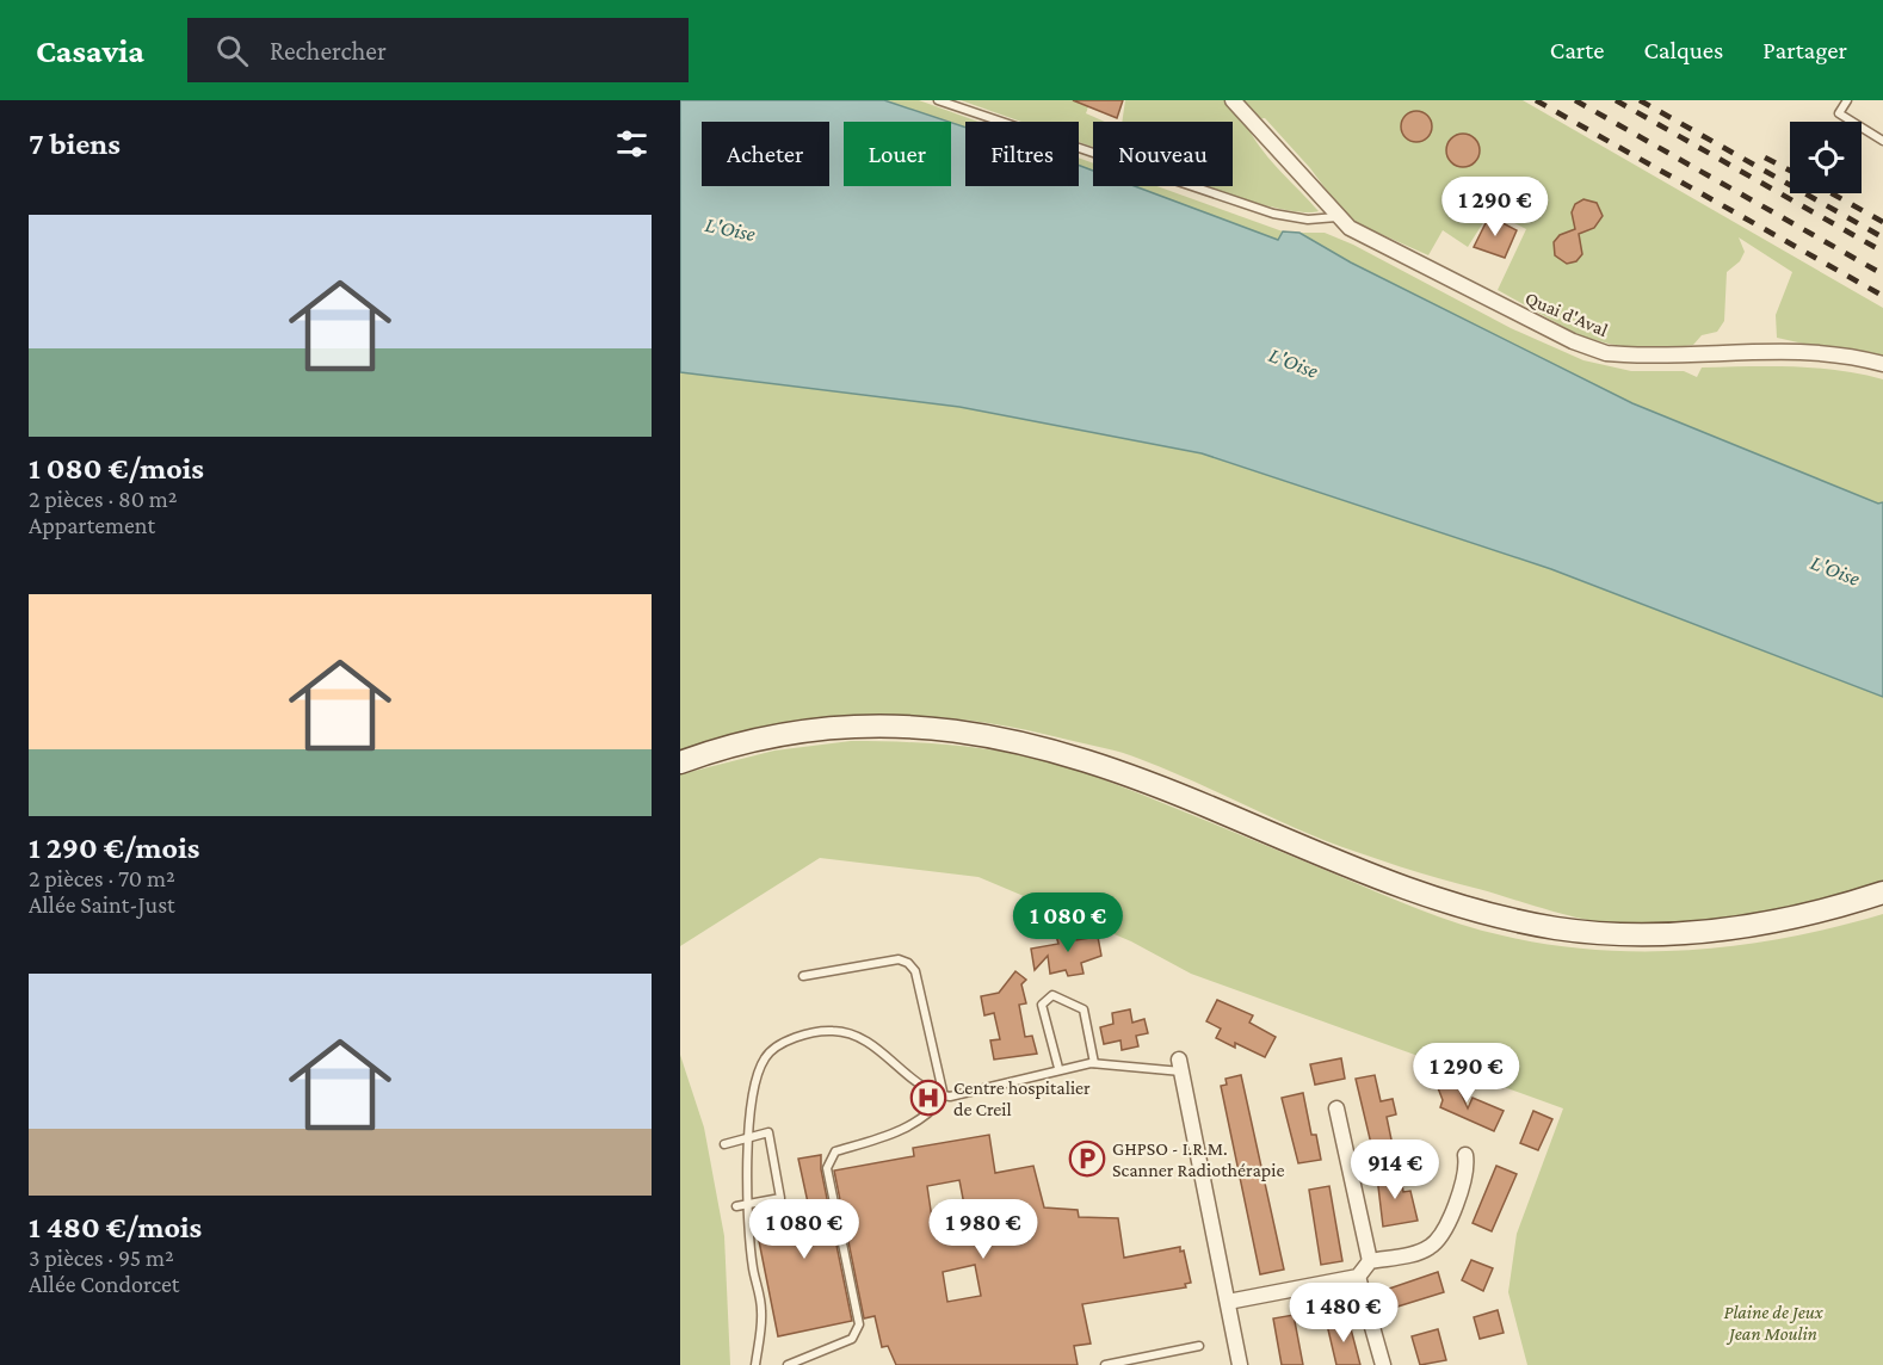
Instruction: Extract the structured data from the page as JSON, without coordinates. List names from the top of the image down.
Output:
{
  "streets": {
    "street": ["Quai d'Aval"]
  },
  "water": ["L'Oise"],
  "parks": ["Plaine de Jeux Jean Moulin"],
  "places": {
    "hospital": ["Centre hospitalier de Creil"],
    "parking": ["GHPSO - I.R.M. Scanner Radiothérapie"]
  },
  "page": {
    "header": "Casavia",
    "search": "Rechercher",
    "nav": ["Carte", "Calques", "Partager"],
    "heading": "7 biens",
    "chip": [
      "Acheter",
      "Louer",
      "Filtres",
      "Nouveau"
    ],
    "price": [
      "1 290 €",
      "1 080 €",
      "1 290 €",
      "914 €",
      "1 080 €",
      "1 980 €",
      "1 480 €"
    ],
    "list": [
      {
        "name": "1 080 €/mois",
        "note": "2 pièces · 80 m² · Appartement"
      },
      {
        "name": "1 290 €/mois",
        "note": "2 pièces · 70 m² · Allée Saint-Just"
      },
      {
        "name": "1 480 €/mois",
        "note": "3 pièces · 95 m² · Allée Condorcet"
      }
    ]
  }
}
